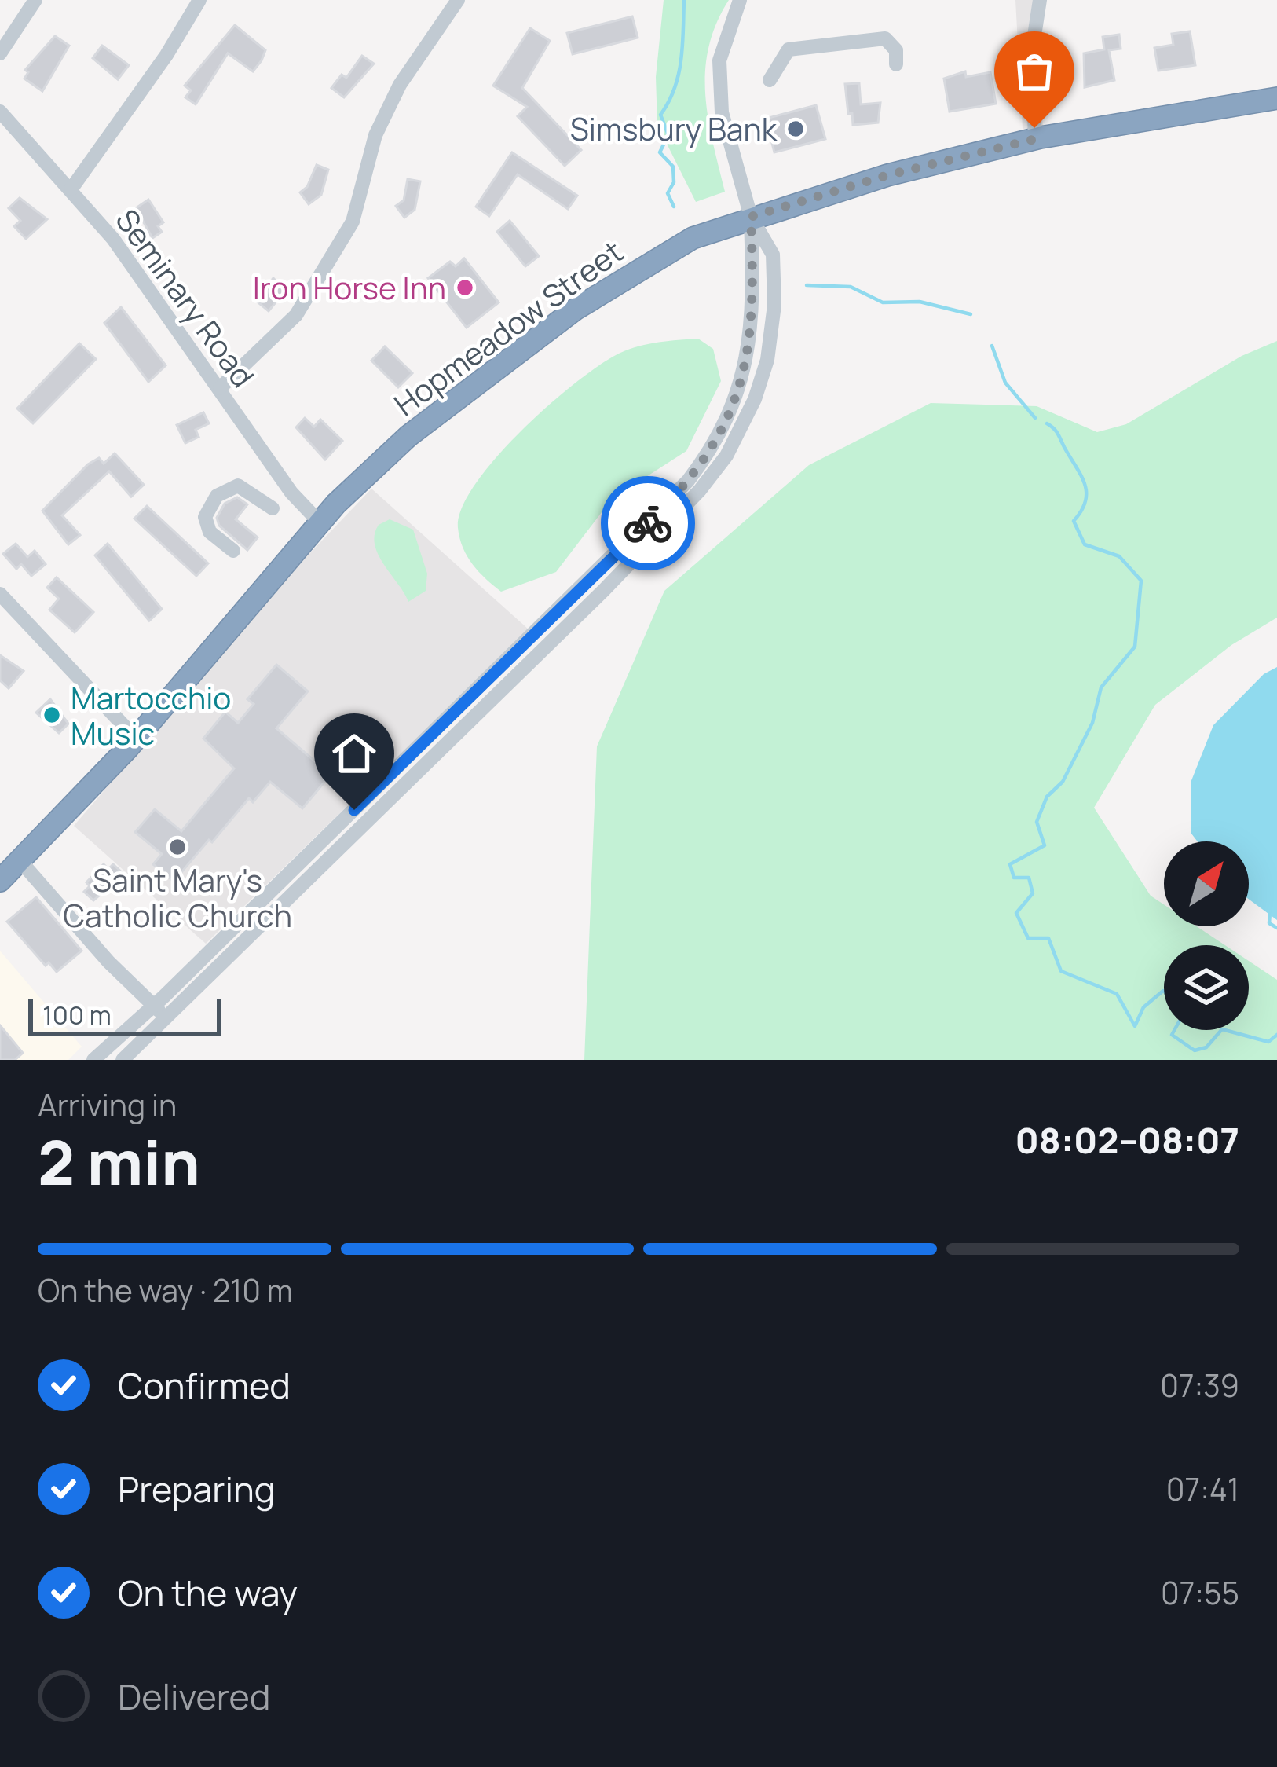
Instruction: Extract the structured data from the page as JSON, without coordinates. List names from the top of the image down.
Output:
{
  "streets": {
    "highway": ["Hopmeadow Street"],
    "street": ["Seminary Road"]
  },
  "crossings": [
    ["Seminary Road", "Hopmeadow Street"]
  ],
  "places": [
    "Simsbury Bank",
    "Iron Horse Inn",
    "Martocchio Music",
    "Saint Mary's Catholic Church"
  ],
  "scale_bar": "100 m",
  "north": "top right",
  "page": {
    "scale": "100 m",
    "heading": ["2 min", "Arriving in", "08:02–08:07"],
    "bar": "On the way · 210 m",
    "list": [
      ["Confirmed", "07:39"],
      ["Preparing", "07:41"],
      ["On the way", "07:55"],
      "Delivered"
    ]
  }
}
